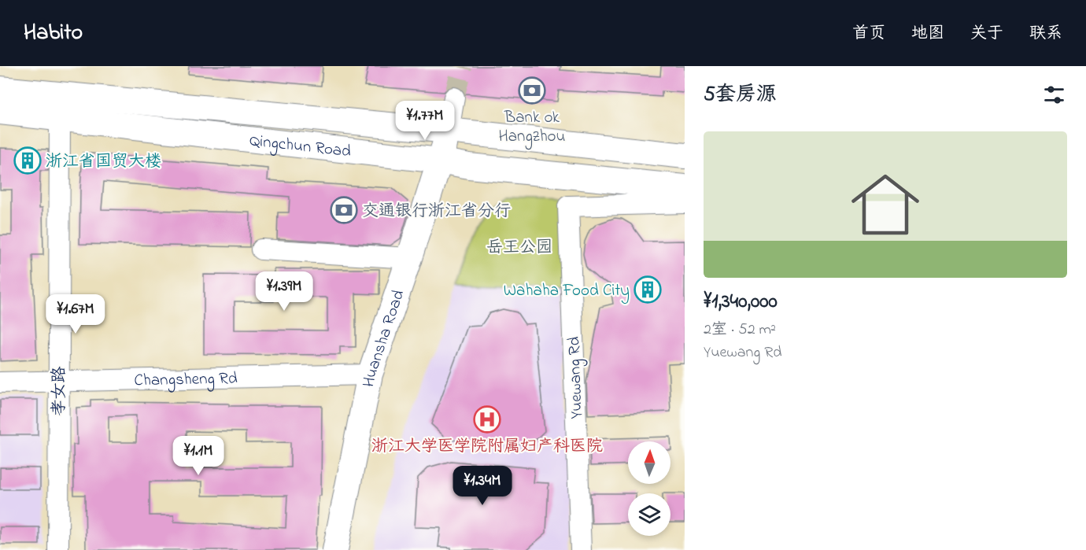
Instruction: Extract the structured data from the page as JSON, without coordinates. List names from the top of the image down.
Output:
{
  "streets": {
    "main road": ["Qingchun Road", "Huansha Road"],
    "street": ["Yuewang Rd", "Changsheng Rd", "孝女路"]
  },
  "crossings": [
    ["Qingchun Road", "Huansha Road"],
    ["Qingchun Road", "孝女路"],
    ["Huansha Road", "Changsheng Rd"],
    ["Changsheng Rd", "孝女路"]
  ],
  "parks": ["岳王公园"],
  "places": {
    "bank": ["Bank ok Hangzhou", "交通银行浙江省分行"],
    "building": ["浙江省国贸大楼", "Wahaha Food City"],
    "hospital": ["浙江大学医学院附属妇产科医院"]
  },
  "north": "top",
  "page": {
    "header": "Habito",
    "nav": [
      "首页",
      "地图",
      "关于",
      "联系"
    ],
    "heading": "5套房源",
    "price": [
      "¥1.77M",
      "¥1.39M",
      "¥1.67M",
      "¥1.1M",
      "¥1.34M"
    ],
    "list": [
      {
        "name": "¥1,340,000",
        "note": "2室 · 52 m² · Yuewang Rd"
      }
    ]
  }
}
